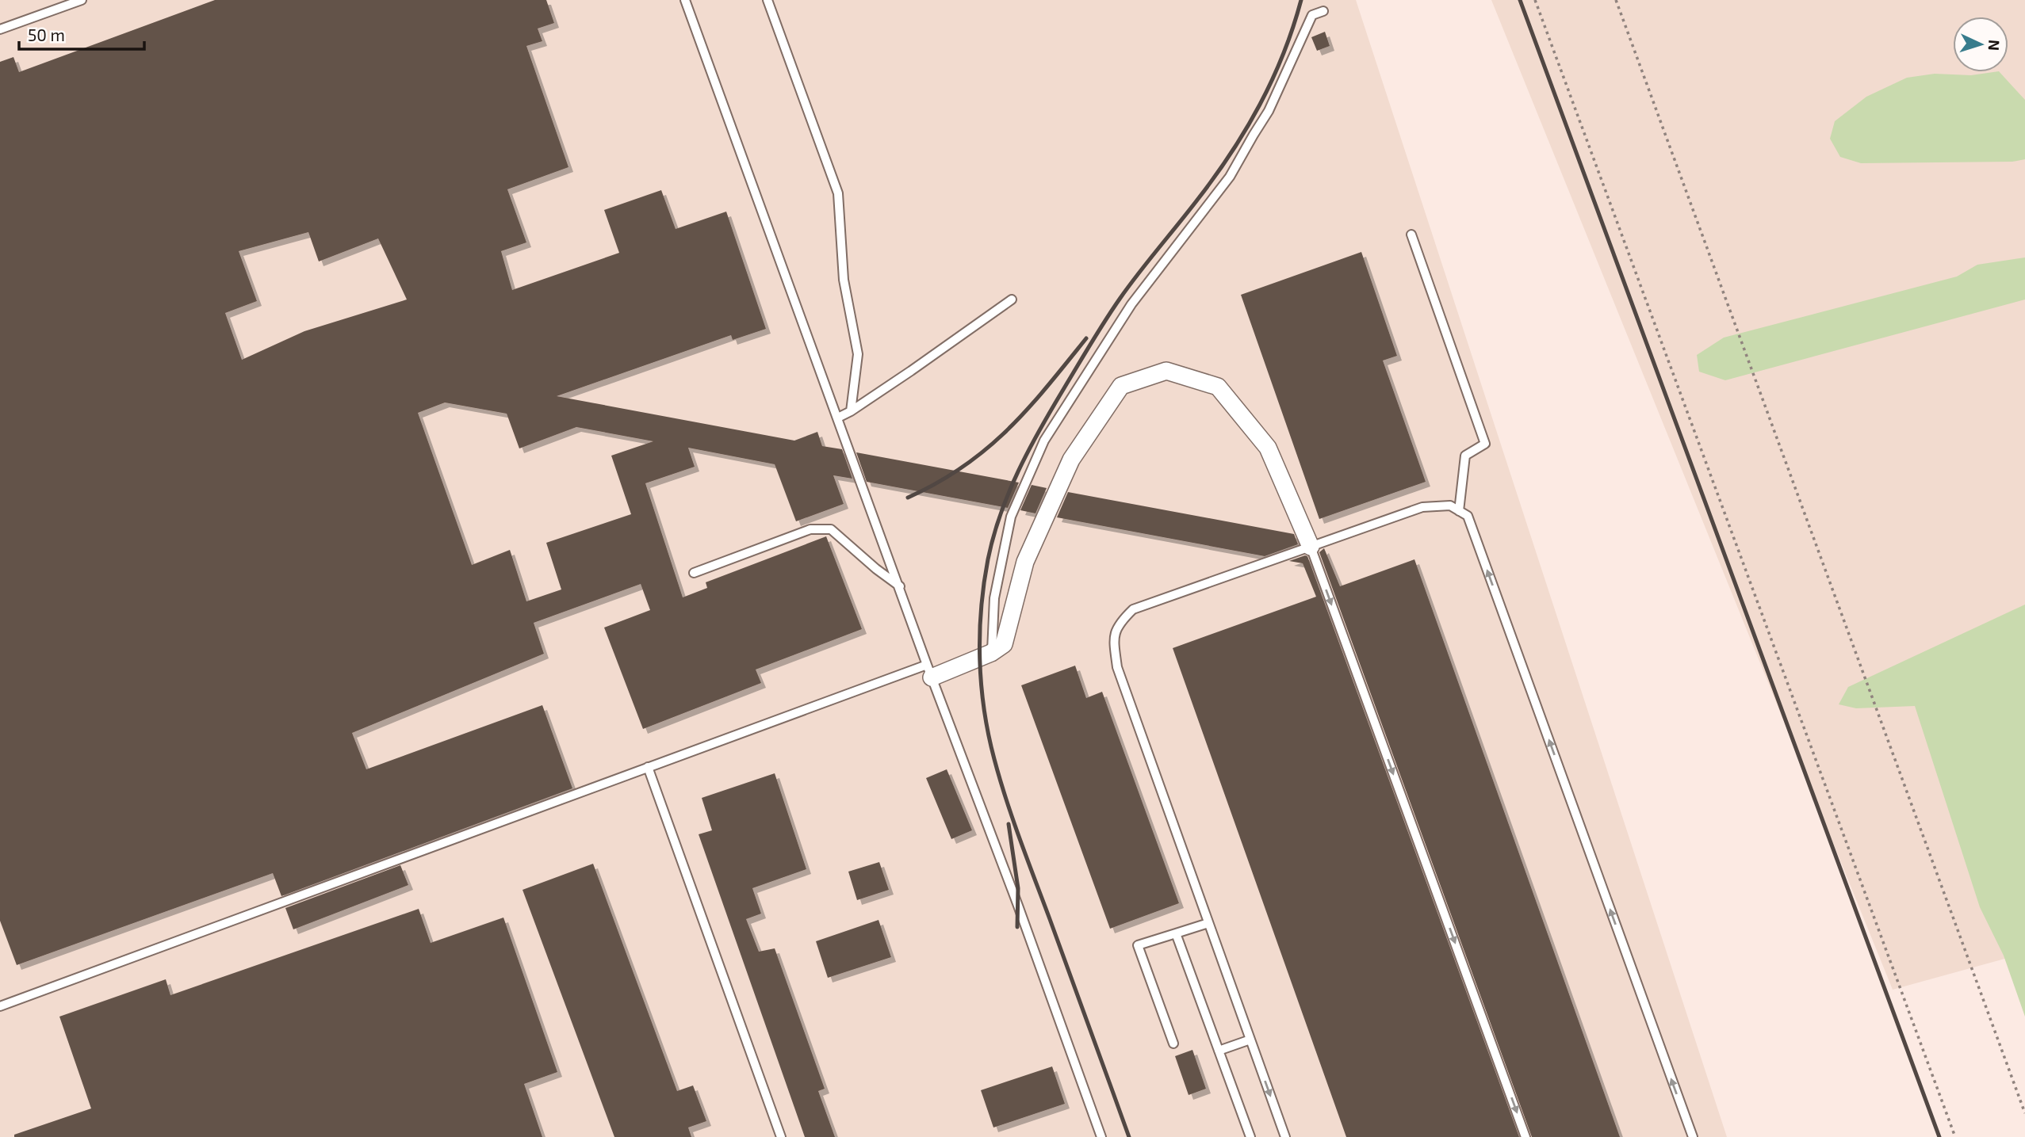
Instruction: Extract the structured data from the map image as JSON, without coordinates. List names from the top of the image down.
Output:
{
  "scale_bar": "50 m",
  "north": "right"
}
